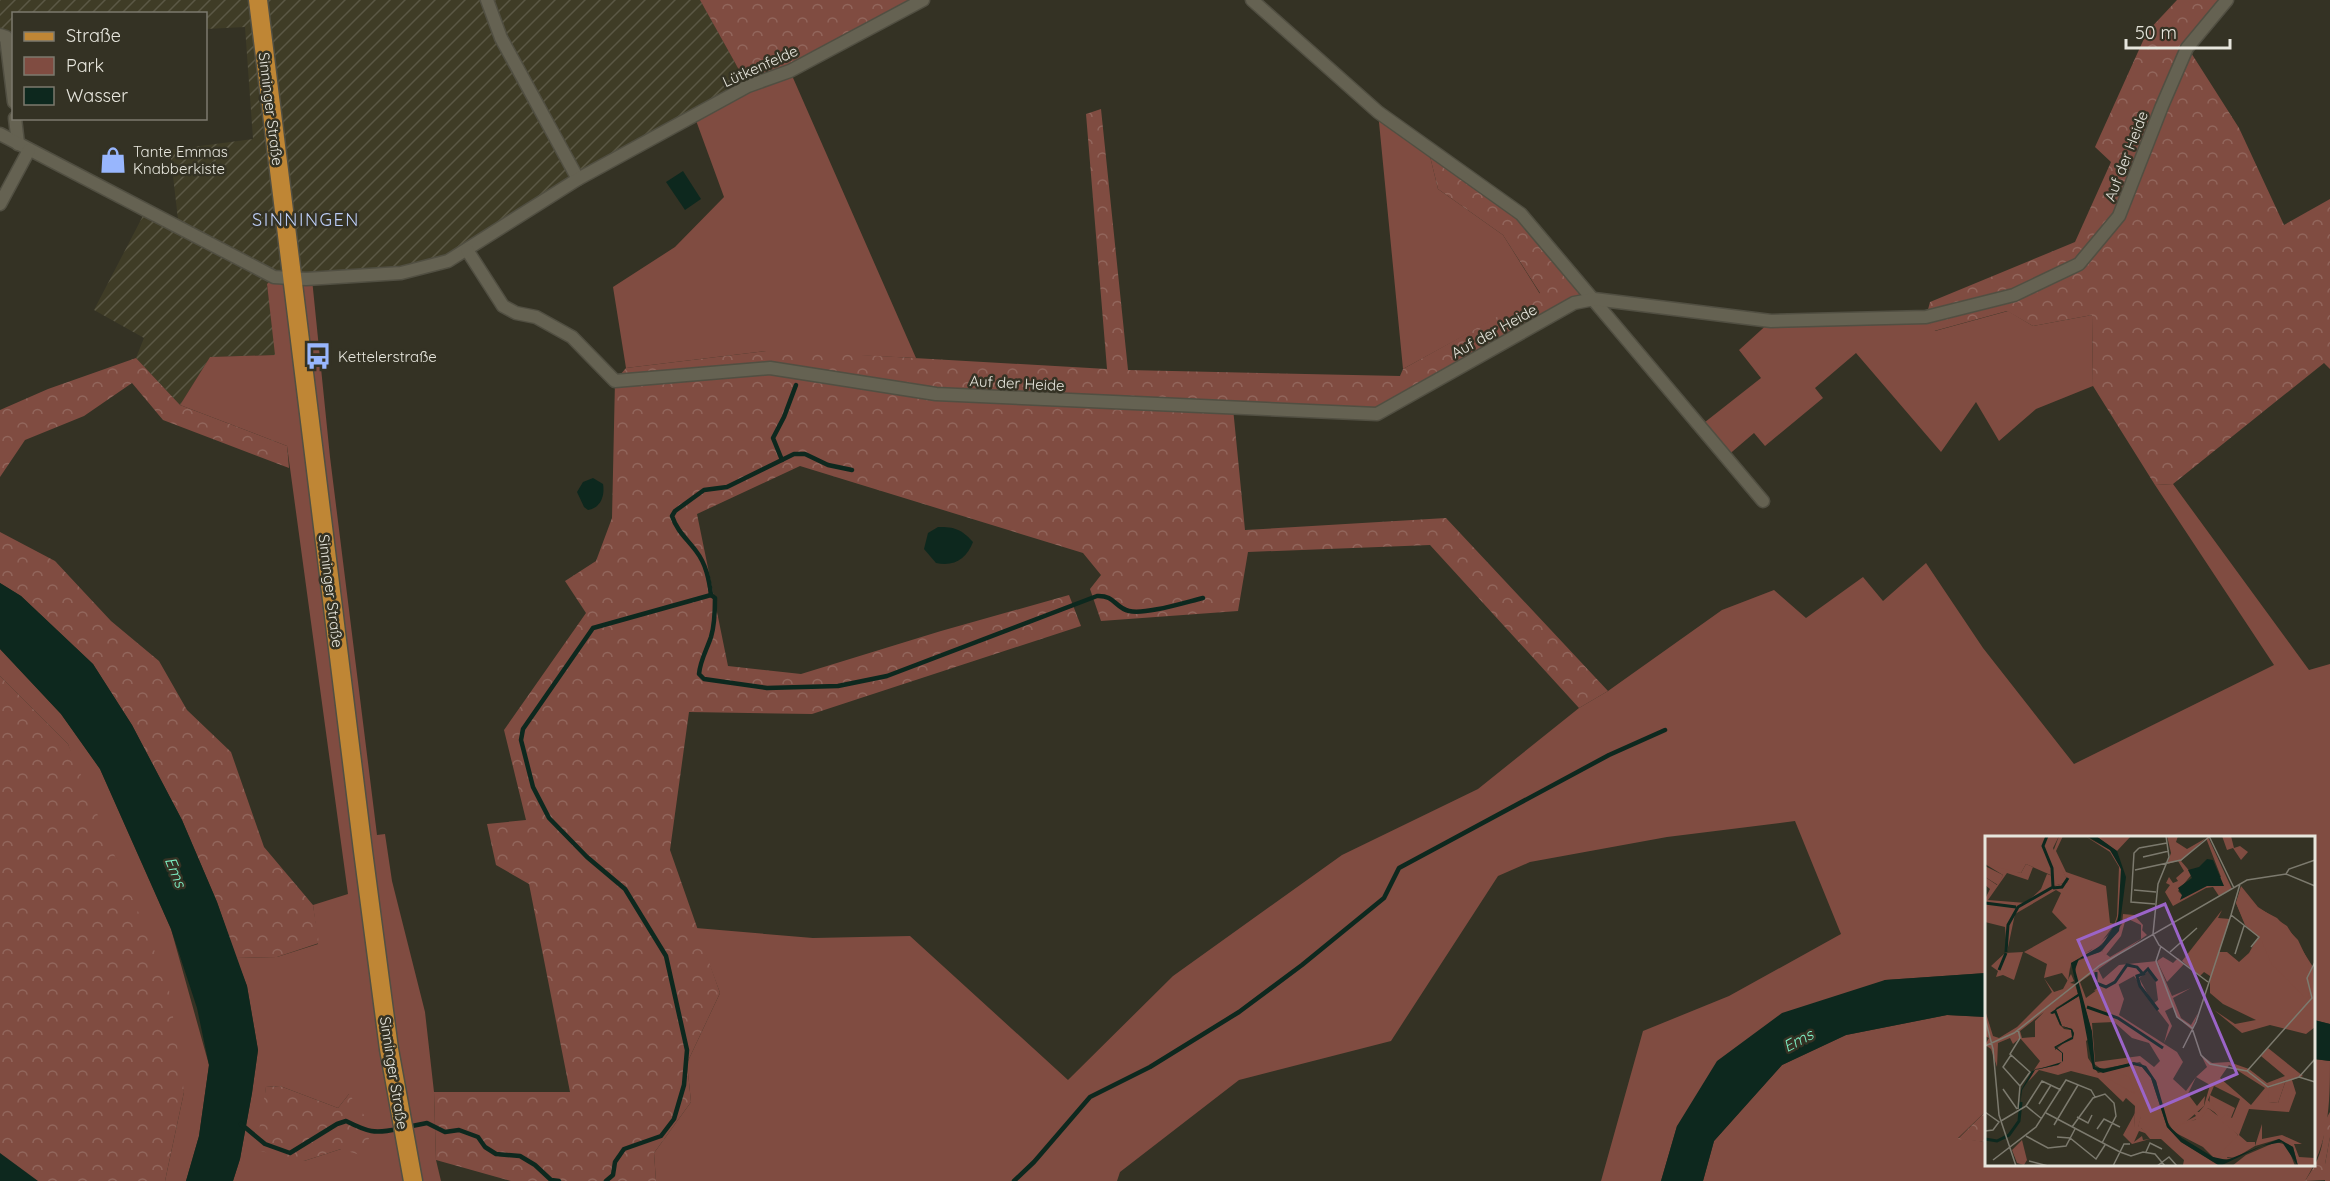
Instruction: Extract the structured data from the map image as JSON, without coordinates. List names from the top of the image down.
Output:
{
  "streets": {
    "main road": ["Sinninger Straße"],
    "street": ["Lütkenfelde", "Auf der Heide"]
  },
  "crossings": [
    ["Lütkenfelde", "Sinninger Straße"],
    ["Lütkenfelde", "Auf der Heide"]
  ],
  "districts": ["SINNINGEN"],
  "water": ["Ems"],
  "places": {
    "shop": ["Tante Emmas Knabberkiste"],
    "bus stop": ["Kettelerstraße"]
  },
  "legend": ["Straße", "Park", "Wasser"],
  "scale_bar": "50 m"
}
